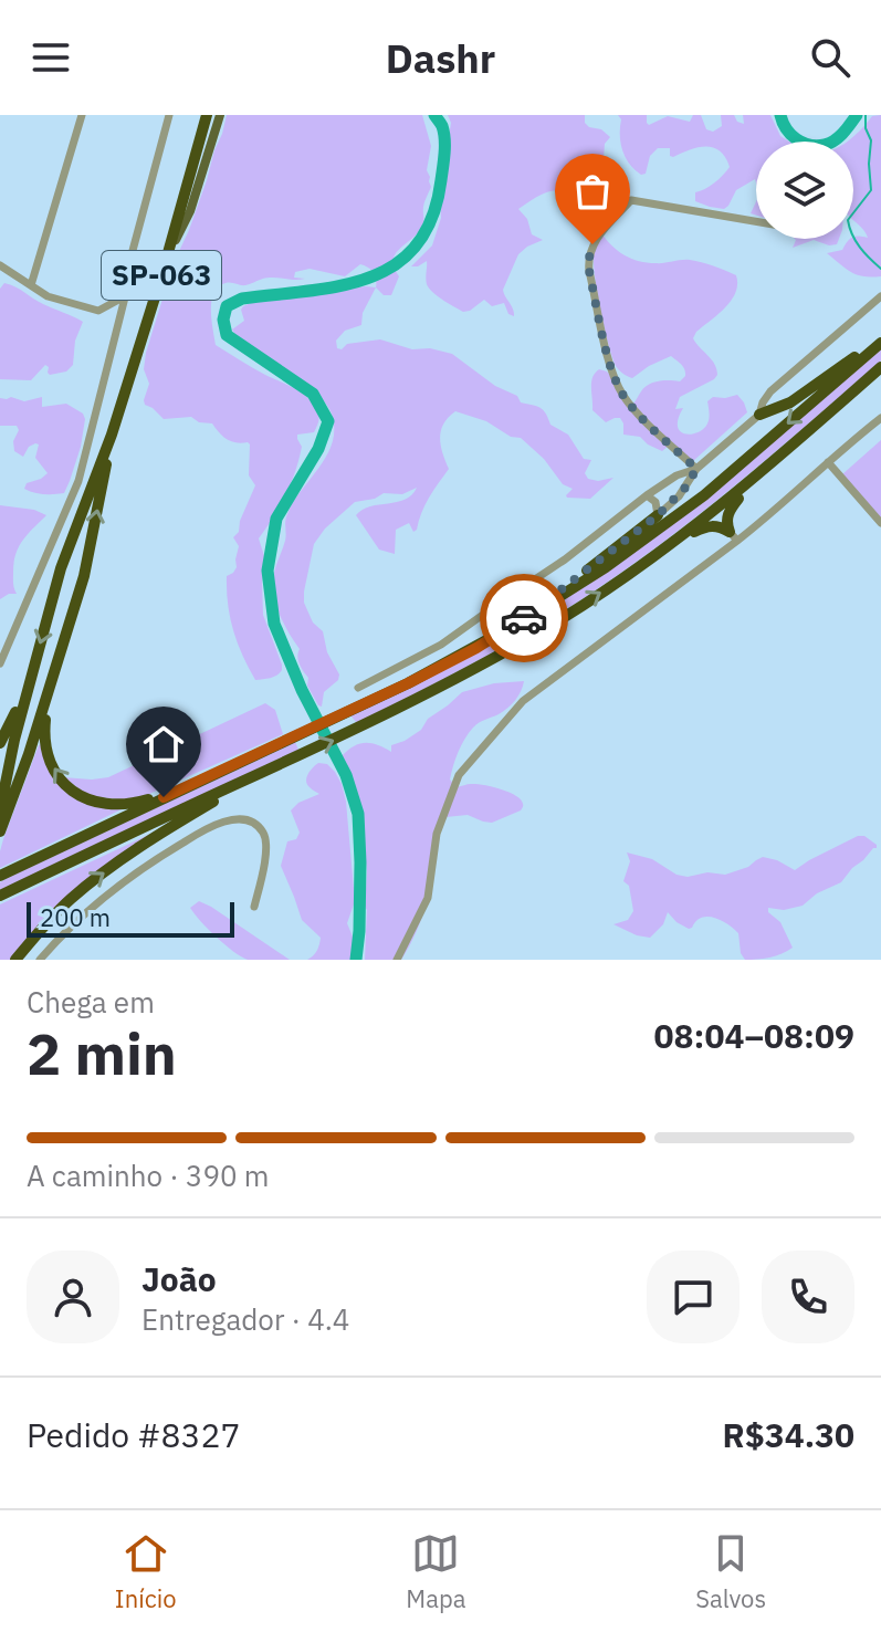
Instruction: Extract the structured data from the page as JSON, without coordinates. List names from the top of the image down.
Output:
{
  "streets": {
    "highway": ["SP-063"]
  },
  "scale_bar": "200 m",
  "page": {
    "header": "Dashr",
    "scale": "200 m",
    "heading": ["2 min", "Chega em", "08:04–08:09"],
    "panel": [
      "João",
      "Entregador · 4.4",
      "Pedido #8327",
      "R$34.30"
    ],
    "bar": "A caminho · 390 m",
    "tabs": ["Início", "Mapa", "Salvos"]
  }
}
